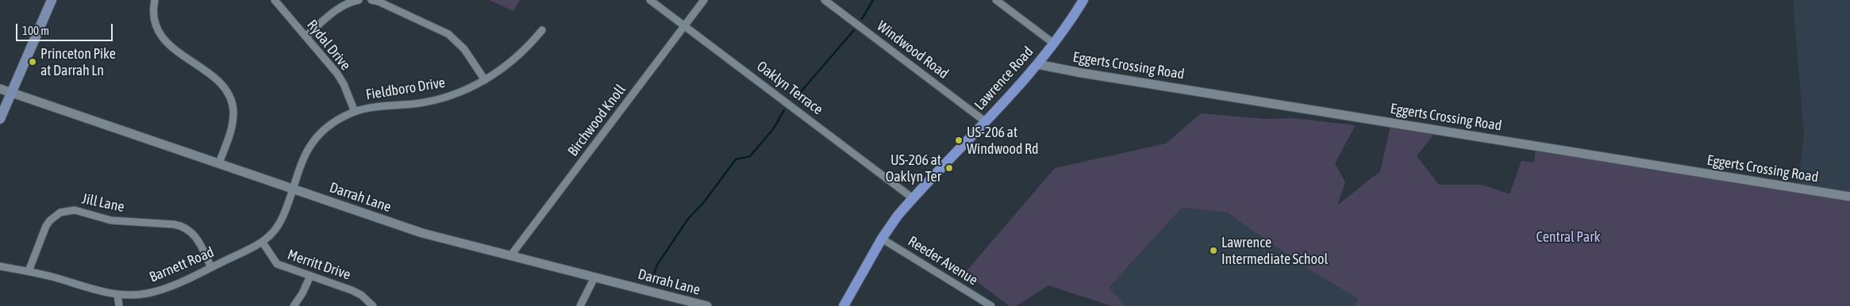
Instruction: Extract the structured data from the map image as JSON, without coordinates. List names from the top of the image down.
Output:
{
  "streets": {
    "main road": ["Lawrence Road"],
    "street": [
      "Rydal Drive",
      "Windwood Road",
      "Eggerts Crossing Road",
      "Oaklyn Terrace",
      "Fieldboro Drive",
      "Birchwood Knoll",
      "Darrah Lane",
      "Jill Lane",
      "Reeder Avenue",
      "Barnett Road",
      "Merritt Drive"
    ]
  },
  "crossings": [
    ["Rydal Drive", "Fieldboro Drive"],
    ["Windwood Road", "Lawrence Road"],
    ["Eggerts Crossing Road", "Lawrence Road"],
    ["Lawrence Road", "Oaklyn Terrace"],
    ["Lawrence Road", "Reeder Avenue"],
    ["Oaklyn Terrace", "Birchwood Knoll"],
    ["Fieldboro Drive", "Darrah Lane"],
    ["Fieldboro Drive", "Barnett Road"],
    ["Birchwood Knoll", "Darrah Lane"],
    ["Darrah Lane", "Barnett Road"],
    ["Jill Lane", "Barnett Road"],
    ["Barnett Road", "Merritt Drive"]
  ],
  "parks": ["Central Park"],
  "places": [
    "Princeton Pike at Darrah Ln",
    "US-206 at Windwood Rd",
    "US-206 at Oaklyn Ter",
    "Lawrence Intermediate School"
  ],
  "scale_bar": "100 m"
}
